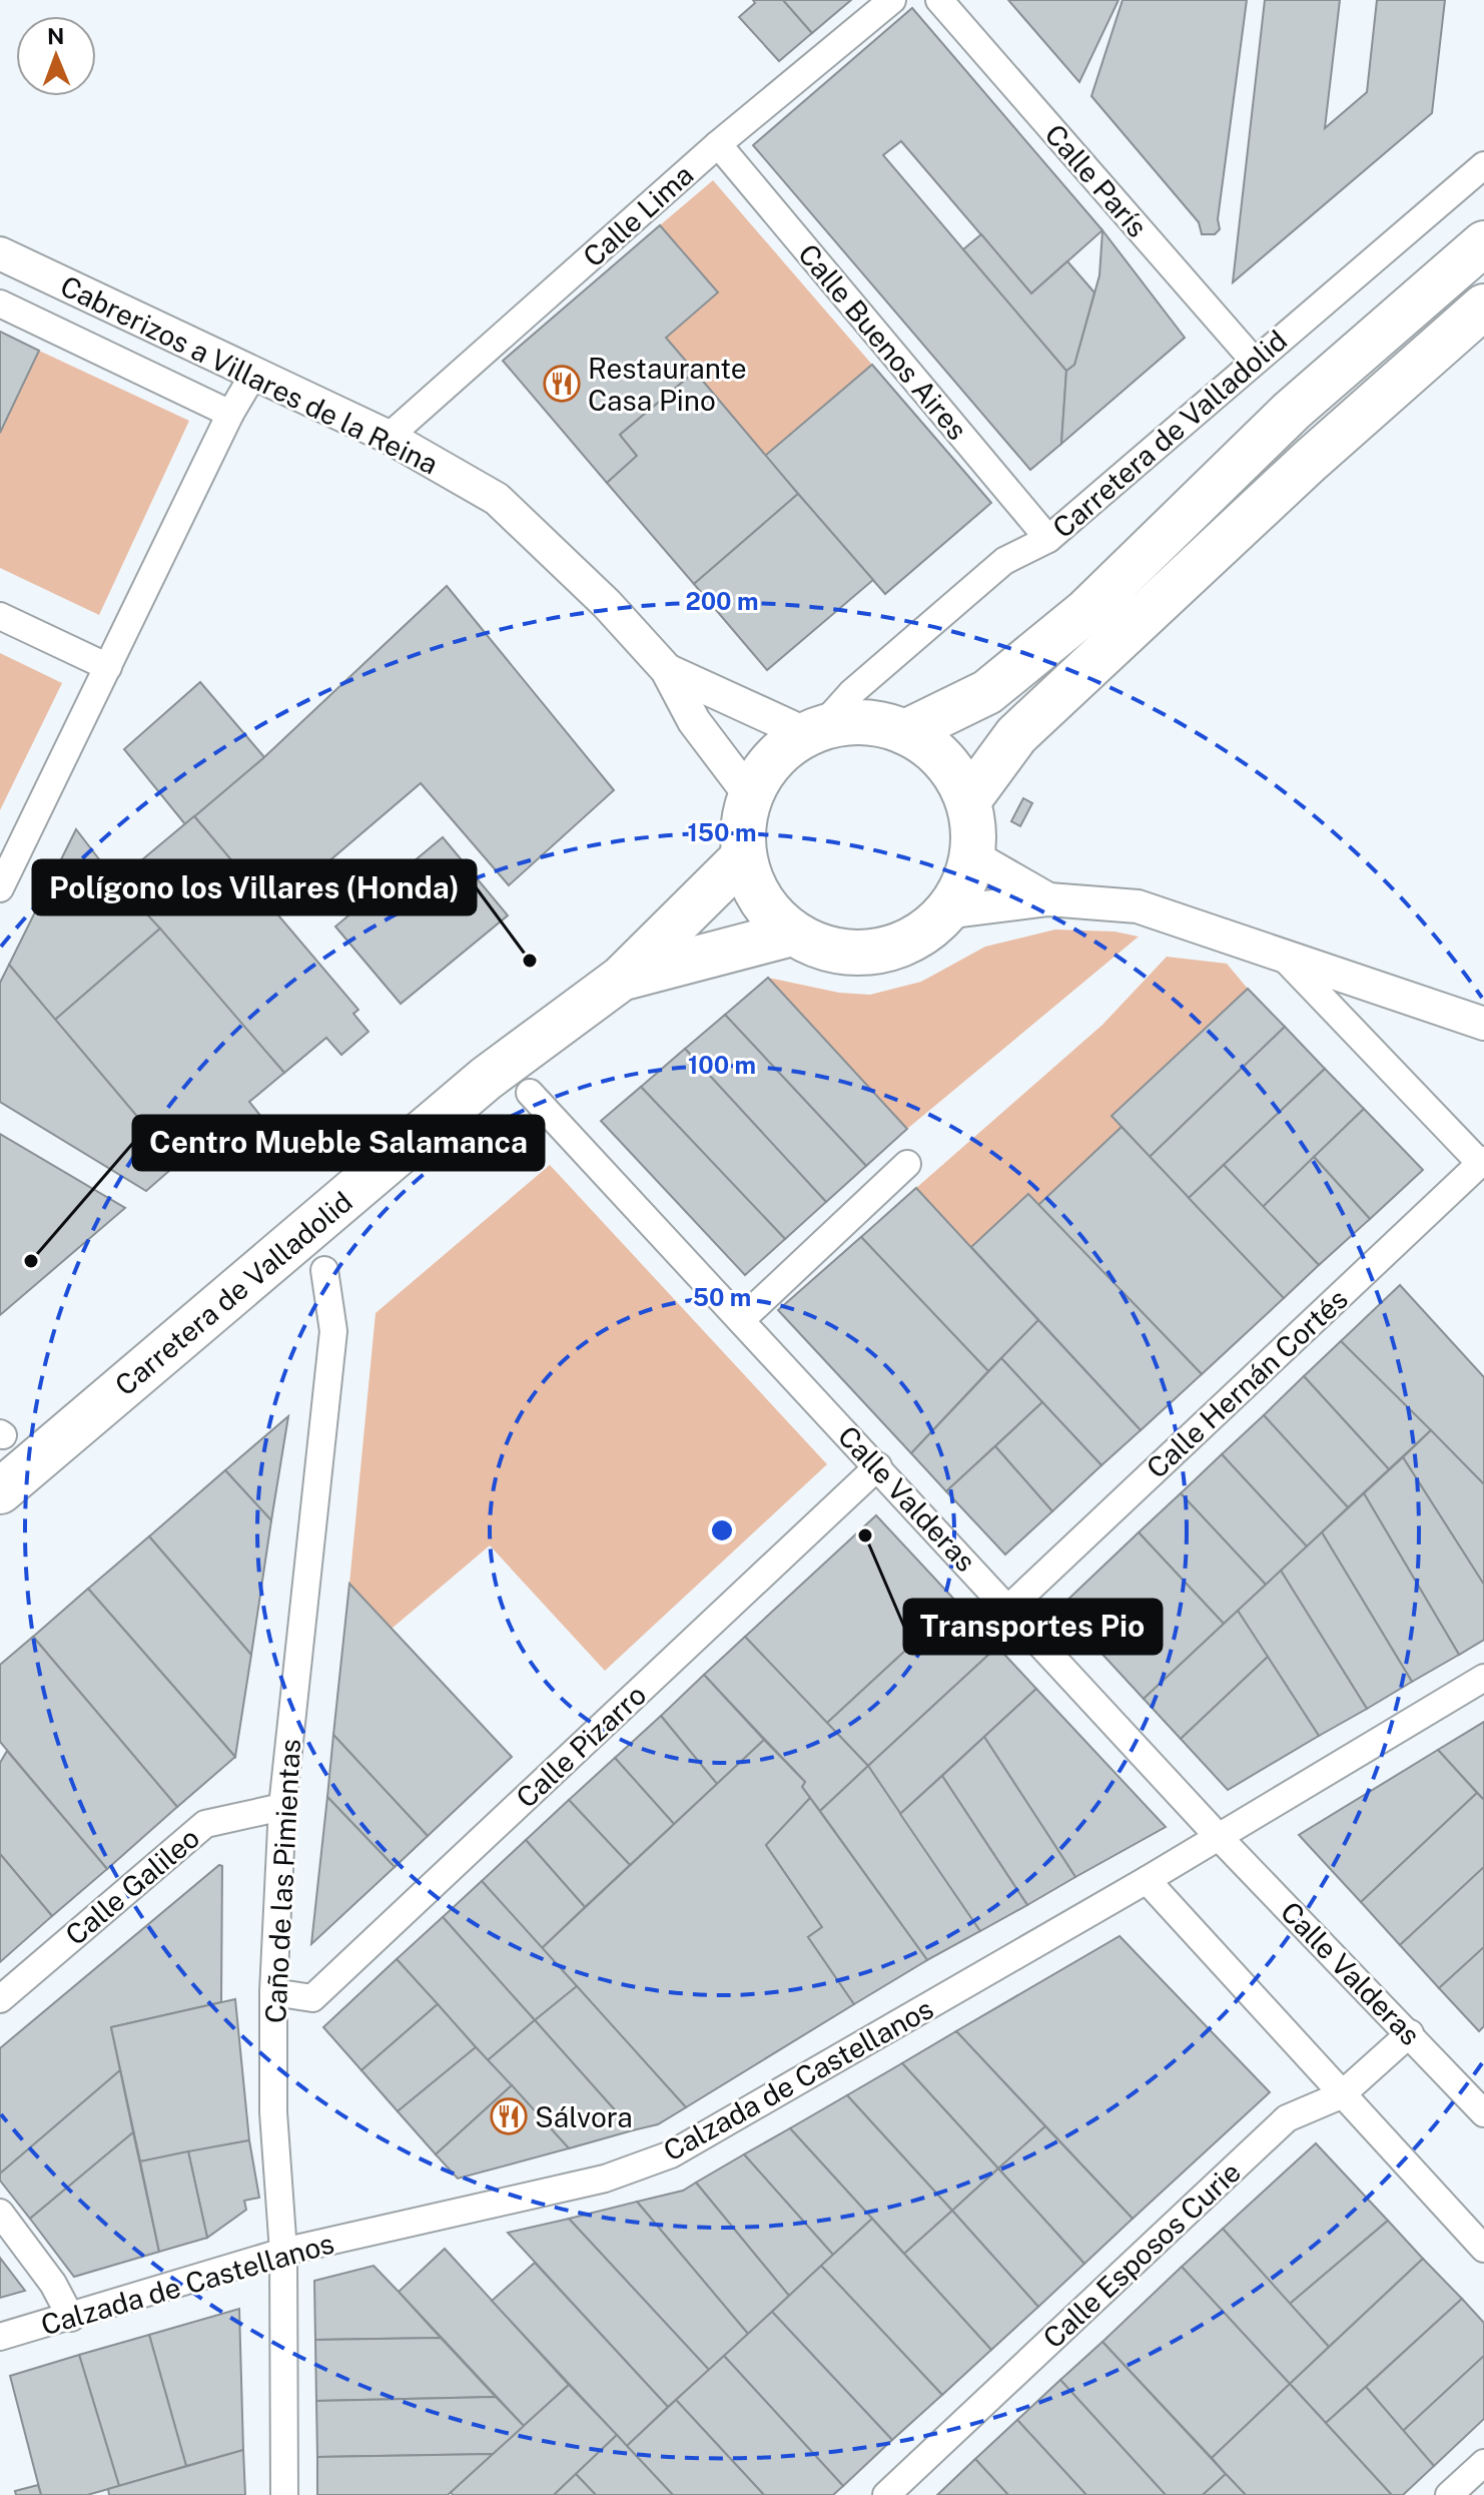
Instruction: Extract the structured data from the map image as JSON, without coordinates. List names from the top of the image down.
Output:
{
  "streets": {
    "highway": ["Carretera de Valladolid"],
    "street": [
      "Calle París",
      "Calle Lima",
      "Calle Buenos Aires",
      "Cabrerizos a Villares de la Reina",
      "Calle Hernán Cortés",
      "Calle Valderas",
      "Calle Pizarro",
      "Caño de las Pimientas",
      "Calle Galileo",
      "Calzada de Castellanos",
      "Calle Esposos Curie"
    ]
  },
  "crossings": [
    ["Calle París", "Carretera de Valladolid"],
    ["Calle Lima", "Calle Buenos Aires"],
    ["Calle Lima", "Cabrerizos a Villares de la Reina"],
    ["Calle Buenos Aires", "Carretera de Valladolid"],
    ["Cabrerizos a Villares de la Reina", "Carretera de Valladolid"],
    ["Calle Hernán Cortés", "Calle Valderas"],
    ["Calle Valderas", "Calle Pizarro"],
    ["Calle Valderas", "Calzada de Castellanos"],
    ["Calle Valderas", "Calle Esposos Curie"],
    ["Calle Pizarro", "Caño de las Pimientas"],
    ["Caño de las Pimientas", "Calle Galileo"],
    ["Caño de las Pimientas", "Calzada de Castellanos"]
  ],
  "places": {
    "restaurant": ["Restaurante Casa Pino", "Sálvora"],
    "other": ["Polígono los Villares (Honda)", "Centro Mueble Salamanca", "Transportes Pio"]
  },
  "north": "top",
  "rings": [
    "200 m",
    "150 m",
    "100 m",
    "50 m"
  ]
}
